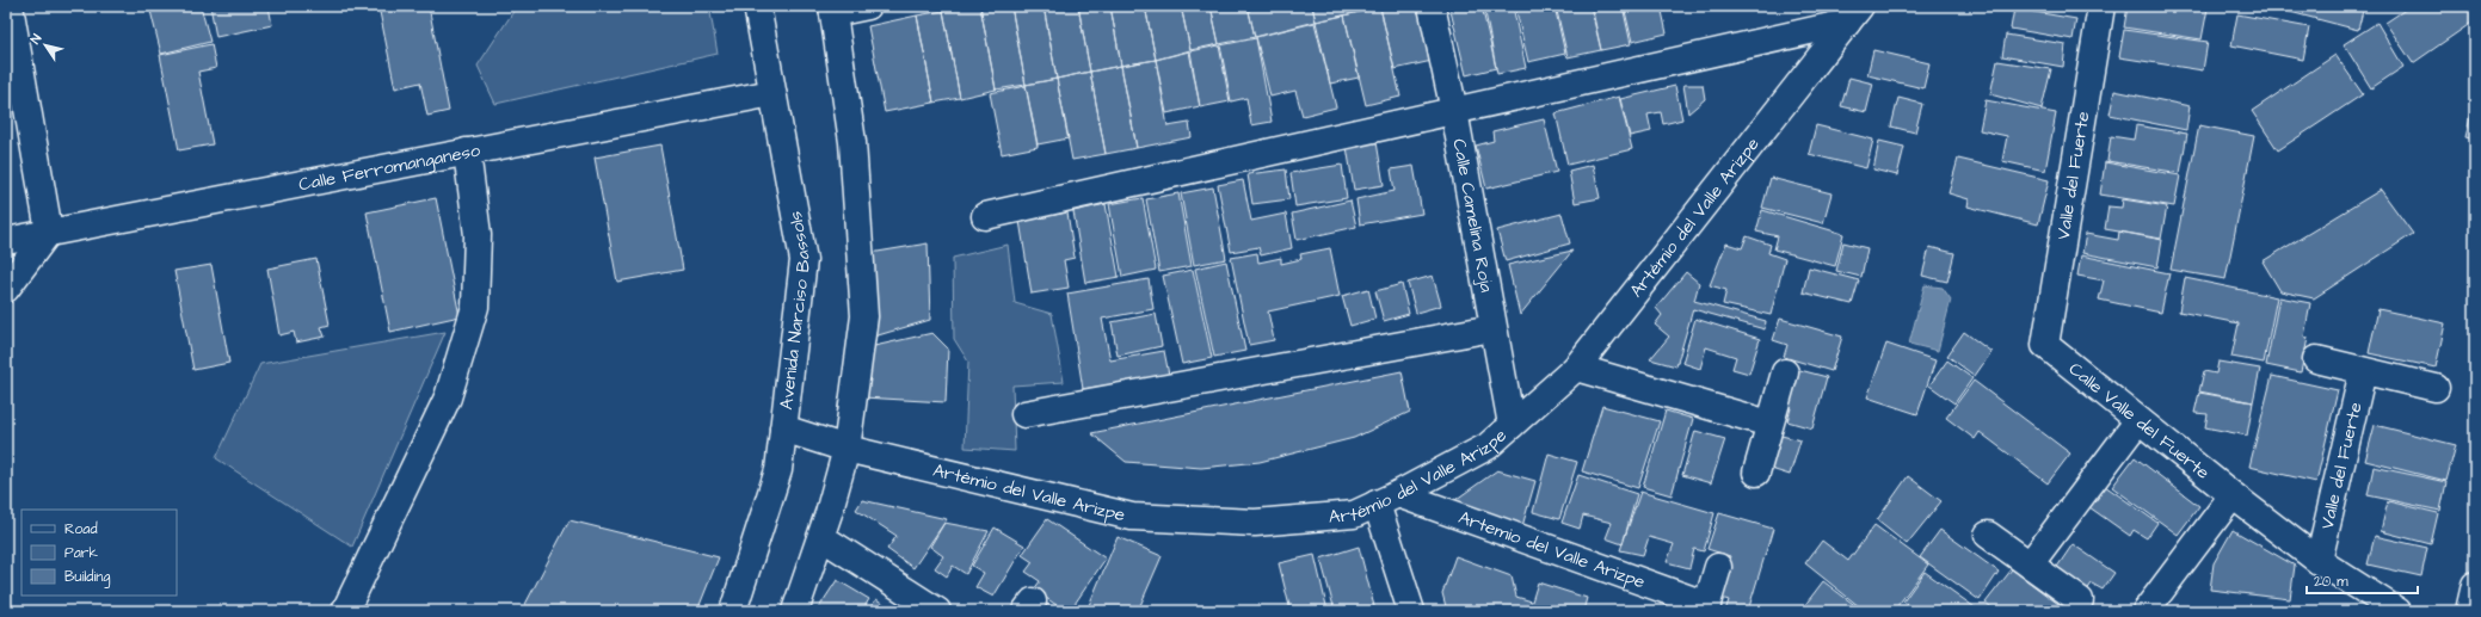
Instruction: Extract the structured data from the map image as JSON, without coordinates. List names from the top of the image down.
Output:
{
  "streets": {
    "street": [
      "Calle Ferromanganeso",
      "Valle del Fuerte",
      "Calle Camelina Roja",
      "Artémio del Valle Arizpe",
      "Avenida Narciso Bassols",
      "Calle Valle del Fuerte",
      "Artemio del Valle Arizpe"
    ]
  },
  "crossings": [
    ["Calle Ferromanganeso", "Avenida Narciso Bassols"],
    ["Valle del Fuerte", "Calle Valle del Fuerte"],
    ["Calle Camelina Roja", "Artémio del Valle Arizpe"],
    ["Artémio del Valle Arizpe", "Avenida Narciso Bassols"],
    ["Artémio del Valle Arizpe", "Artemio del Valle Arizpe"]
  ],
  "legend": ["Road", "Park", "Building"],
  "scale_bar": "20 m",
  "north": "top left"
}
